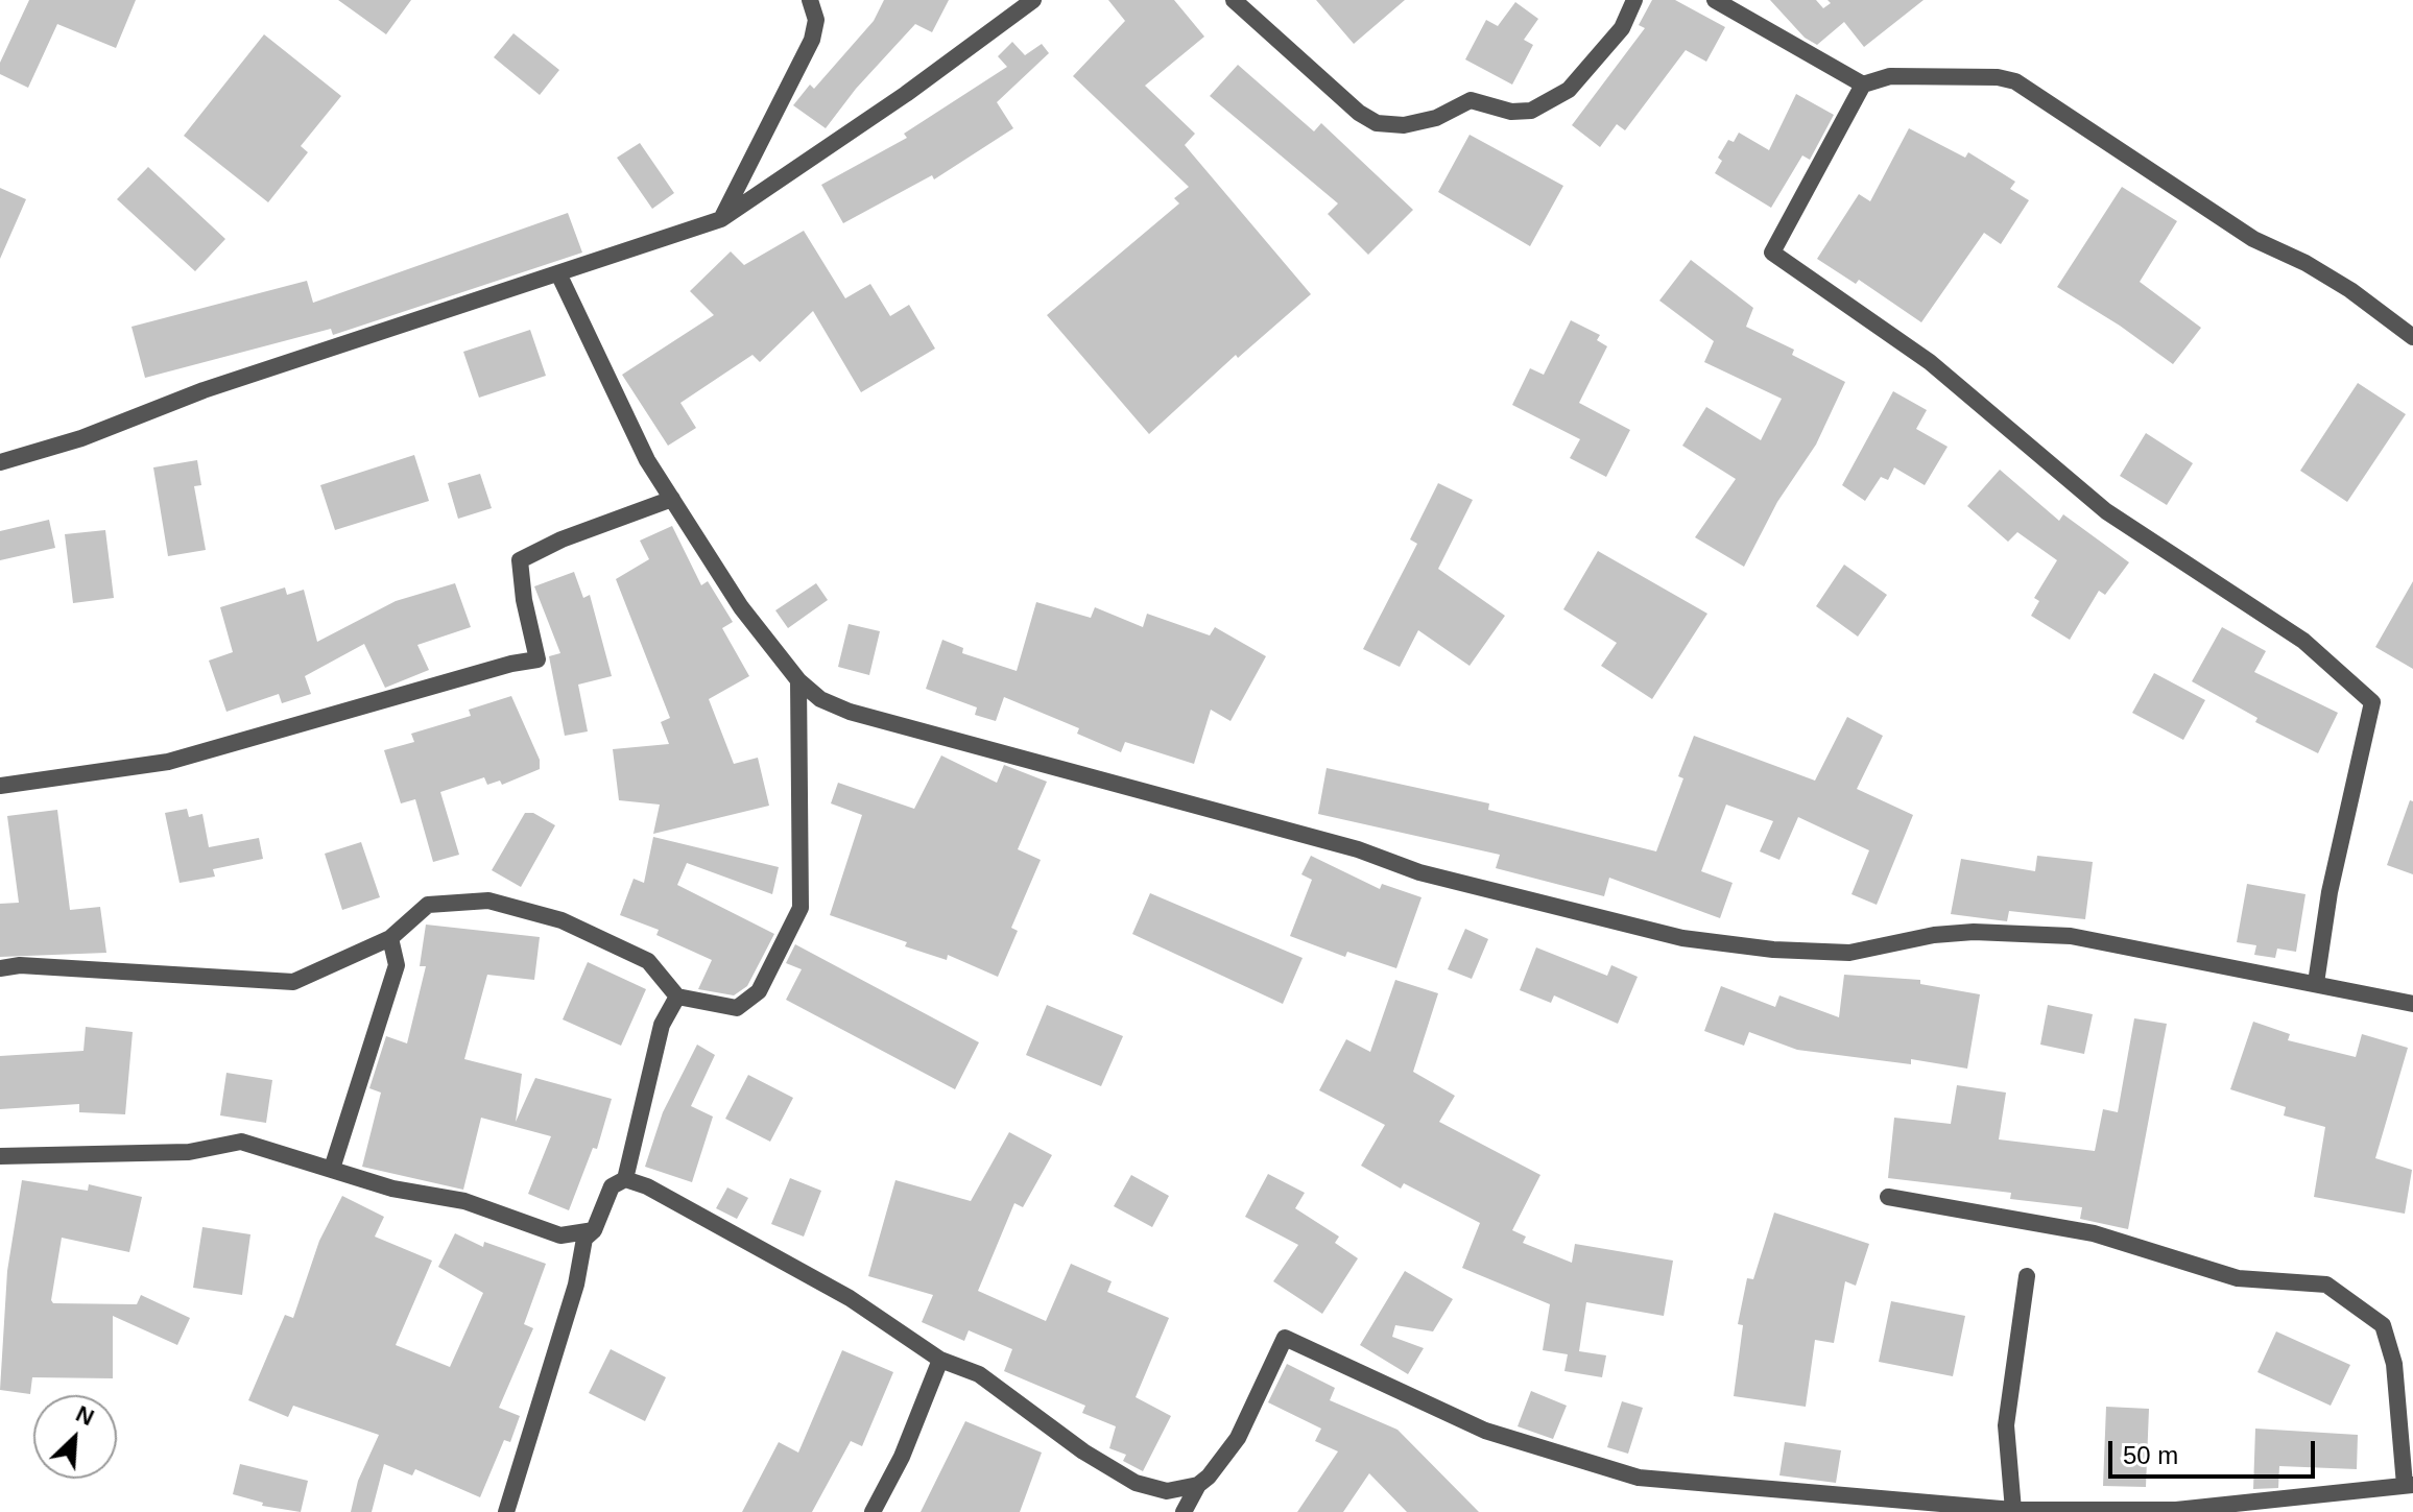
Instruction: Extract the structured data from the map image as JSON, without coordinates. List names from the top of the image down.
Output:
{
  "scale_bar": "50 m",
  "north": "top right"
}
